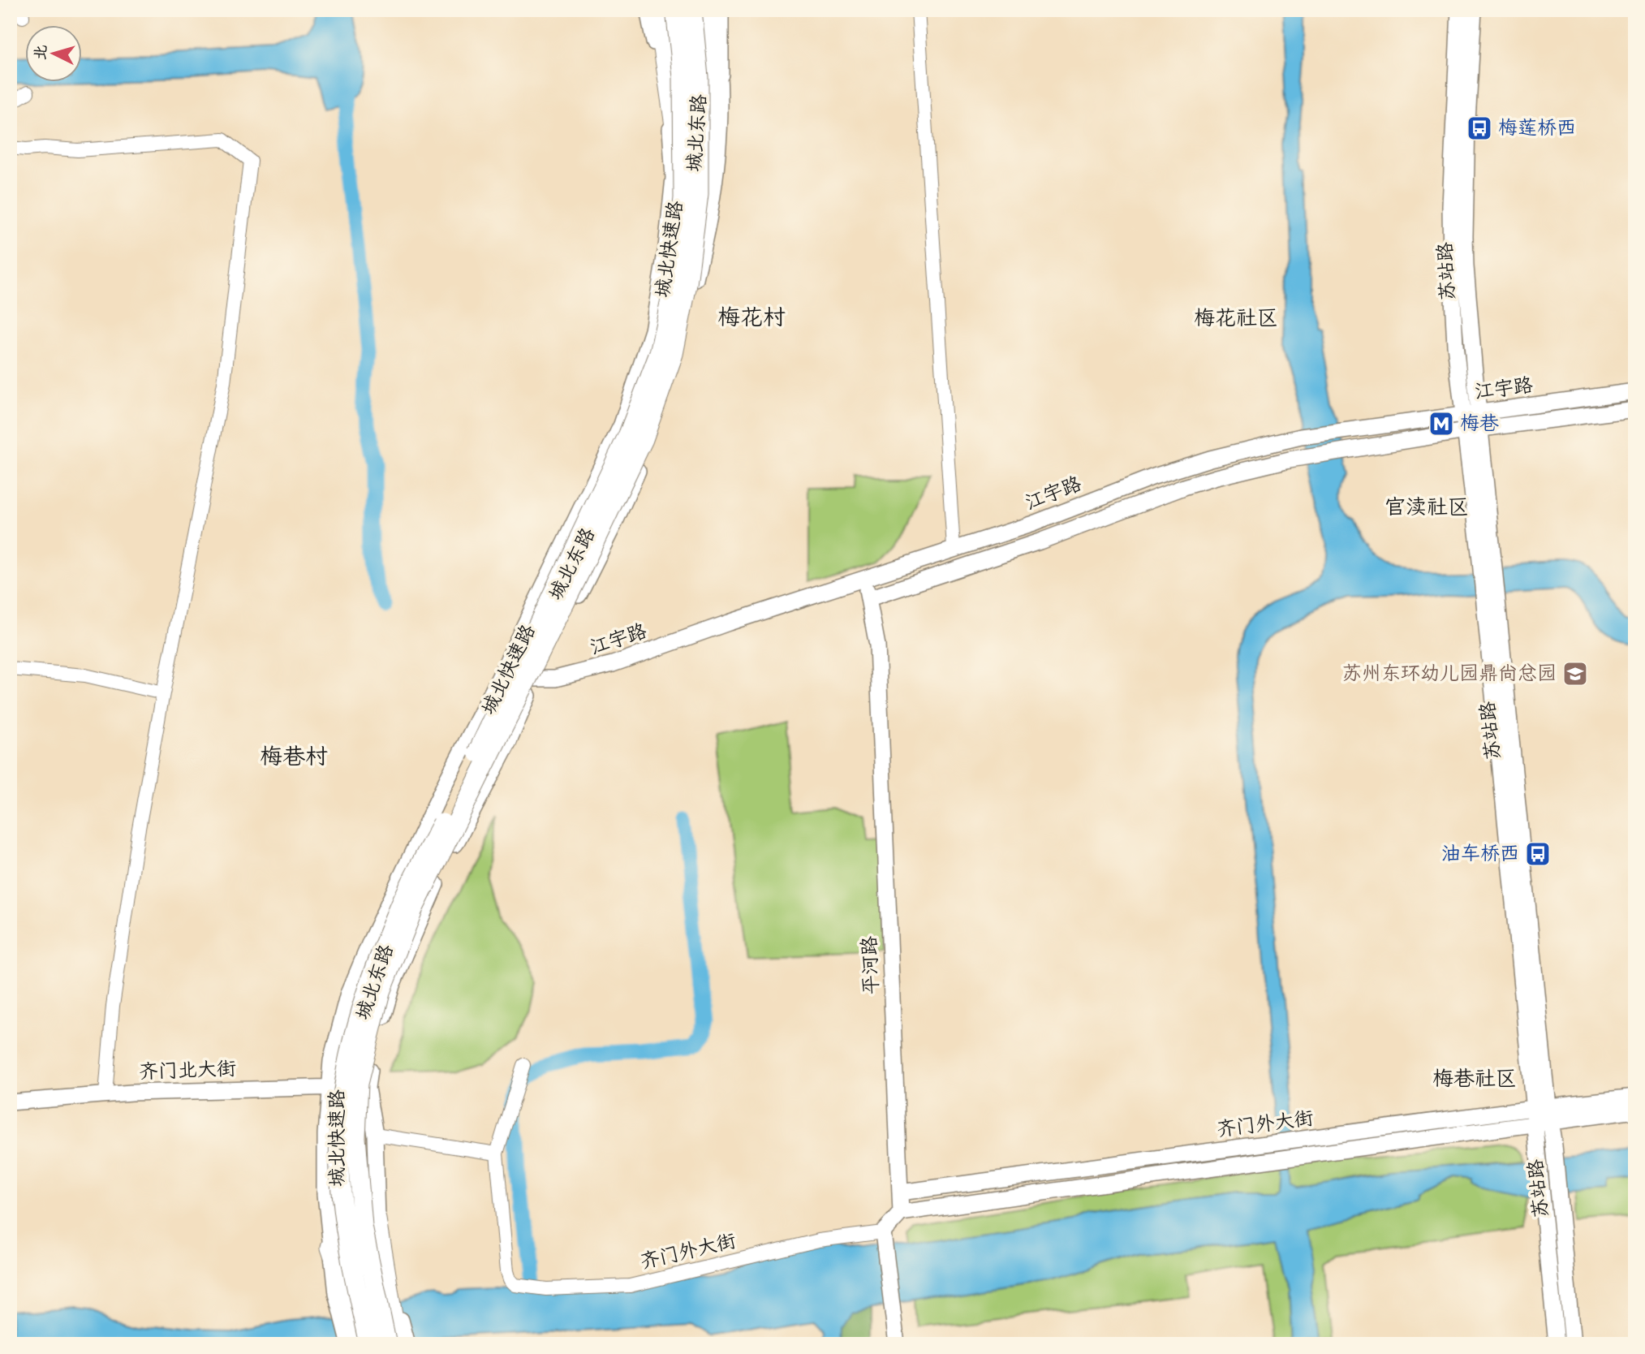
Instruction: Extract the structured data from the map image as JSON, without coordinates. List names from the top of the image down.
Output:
{
  "streets": {
    "highway": ["城北快速路"],
    "main road": [
      "城北东路",
      "苏站路",
      "江宇路",
      "平河路",
      "齐门北大街",
      "齐门外大街"
    ]
  },
  "crossings": [
    ["城北东路", "江宇路"],
    ["城北东路", "齐门北大街"],
    ["苏站路", "江宇路"],
    ["苏站路", "齐门外大街"],
    ["江宇路", "平河路"],
    ["平河路", "齐门外大街"]
  ],
  "districts": [
    "梅花村",
    "梅花社区",
    "官渎社区",
    "梅巷村",
    "梅巷社区"
  ],
  "places": {
    "bus stop": ["梅莲桥西", "油车桥西"],
    "metro station": ["梅巷"],
    "school or university": ["苏州东环幼儿园鼎尚总园"]
  },
  "north": "left"
}
